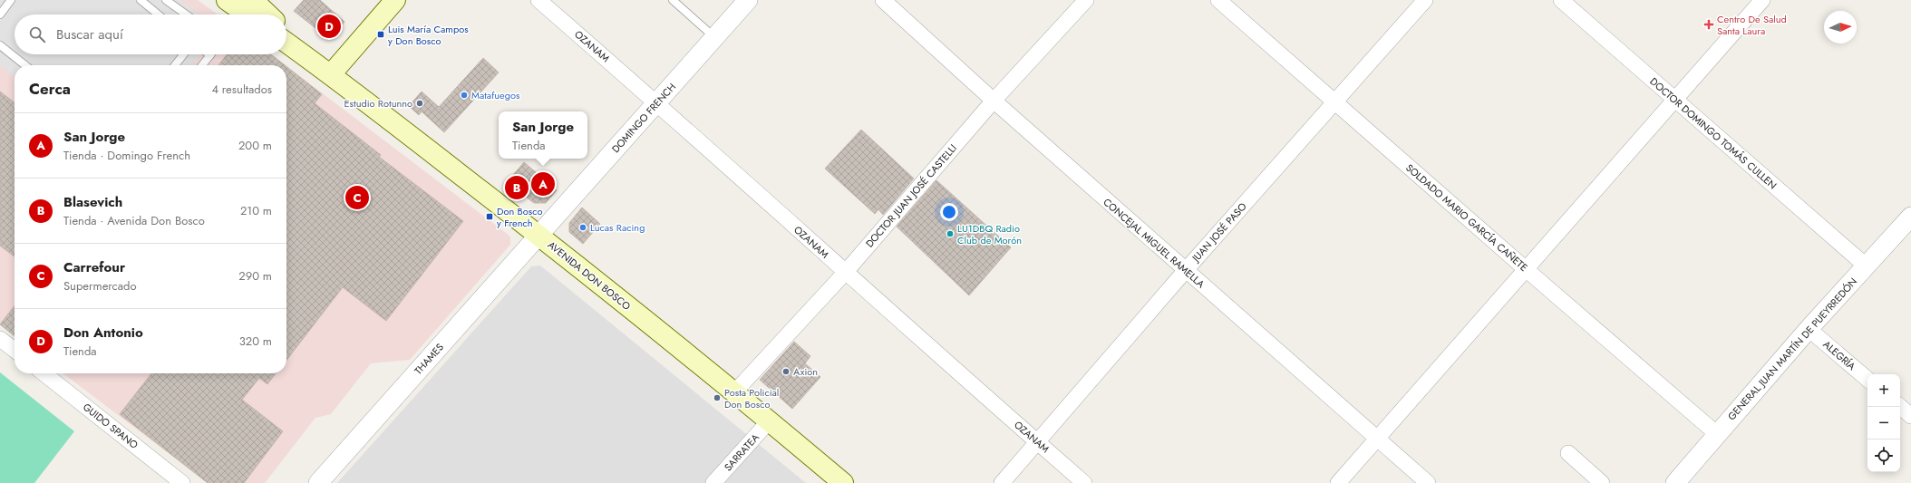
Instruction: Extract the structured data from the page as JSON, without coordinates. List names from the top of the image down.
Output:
{
  "streets": {
    "main road": ["AVENIDA DON BOSCO"],
    "street": [
      "OZANAM",
      "DOMINGO FRENCH",
      "DOCTOR DOMINGO TOMÁS CULLEN",
      "DOCTOR JUAN JOSÉ CASTELLI",
      "SOLDADO MARIO GARCÍA CAÑETE",
      "JUAN JOSÉ PASO",
      "CONCEJAL MIGUEL RAMELLA",
      "GENERAL JUAN MARTÍN DE PUEYRREDÓN",
      "ALEGRÍA",
      "THAMES",
      "GUIDO SPANO",
      "SARRATEA"
    ]
  },
  "crossings": [
    ["OZANAM", "DOMINGO FRENCH"],
    ["OZANAM", "DOCTOR JUAN JOSÉ CASTELLI"],
    ["OZANAM", "JUAN JOSÉ PASO"],
    ["DOMINGO FRENCH", "AVENIDA DON BOSCO"],
    ["DOMINGO FRENCH", "THAMES"],
    ["DOCTOR DOMINGO TOMÁS CULLEN", "GENERAL JUAN MARTÍN DE PUEYRREDÓN"],
    ["DOCTOR JUAN JOSÉ CASTELLI", "CONCEJAL MIGUEL RAMELLA"],
    ["DOCTOR JUAN JOSÉ CASTELLI", "AVENIDA DON BOSCO"],
    ["SOLDADO MARIO GARCÍA CAÑETE", "JUAN JOSÉ PASO"],
    ["SOLDADO MARIO GARCÍA CAÑETE", "GENERAL JUAN MARTÍN DE PUEYRREDÓN"],
    ["JUAN JOSÉ PASO", "CONCEJAL MIGUEL RAMELLA"],
    ["AVENIDA DON BOSCO", "THAMES"],
    ["AVENIDA DON BOSCO", "SARRATEA"],
    ["GENERAL JUAN MARTÍN DE PUEYRREDÓN", "ALEGRÍA"]
  ],
  "places": {
    "health": ["Centro De Salud Santa Laura"],
    "transit": ["Luis María Campos y Don Bosco", "Don Bosco y French"],
    "other": [
      "Matafuegos",
      "Estudio Rotunno",
      "Lucas Racing",
      "LU1DBQ Radio Club de Morón",
      "Axion",
      "Posta Policial Don Bosco"
    ]
  },
  "north": "right",
  "page": {
    "pins": [
      "D",
      "A",
      "B",
      "C"
    ],
    "search": "Buscar aquí",
    "heading": ["Cerca", "4 resultados"],
    "popup": ["San Jorge", "Tienda"],
    "list": [
      {
        "mark": "A",
        "name": "San Jorge",
        "note": "Tienda · Domingo French",
        "value": "200 m"
      },
      {
        "mark": "B",
        "name": "Blasevich",
        "note": "Tienda · Avenida Don Bosco",
        "value": "210 m"
      },
      {
        "mark": "C",
        "name": "Carrefour",
        "note": "Supermercado",
        "value": "290 m"
      },
      {
        "mark": "D",
        "name": "Don Antonio",
        "note": "Tienda",
        "value": "320 m"
      }
    ],
    "map_buttons": ["+", "−"]
  }
}
